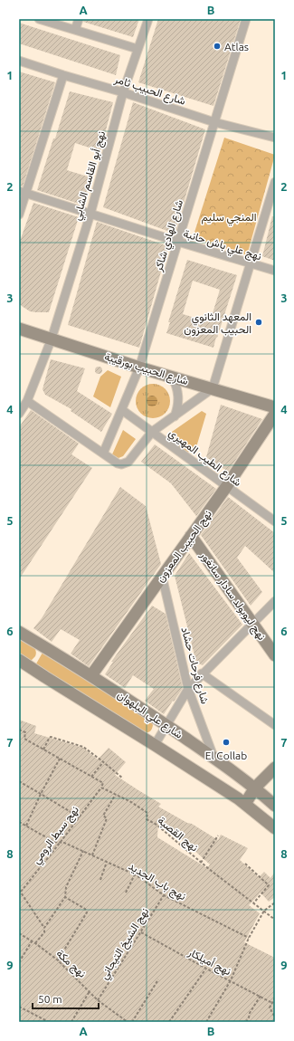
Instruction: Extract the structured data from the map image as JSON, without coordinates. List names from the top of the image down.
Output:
{
  "streets": {
    "street": [
      "شارع الحبيب ثامر",
      "نهج أبو القاسم الشابي",
      "شارع الهادي شاكر",
      "نهج علي باش حانبة",
      "شارع الحبيب بورقيبة",
      "شارع الطيب المهيري",
      "نهج الحبيب المعزون",
      "نهج ليوبولد سادار سانغور",
      "شارع فرحات حشاد",
      "شارع علي البلهوان"
    ],
    "path": [
      "نهج القصبة",
      "نهج سبط الرومي",
      "نهج باب الجديد",
      "نهج الشيخ التيجاني",
      "نهج أميلكار",
      "نهج مكة"
    ]
  },
  "crossings": [
    ["شارع الحبيب ثامر", "نهج أبو القاسم الشابي"],
    ["شارع الحبيب ثامر", "شارع الهادي شاكر"],
    ["نهج أبو القاسم الشابي", "نهج علي باش حانبة"],
    ["نهج أبو القاسم الشابي", "شارع الحبيب بورقيبة"],
    ["شارع الهادي شاكر", "نهج علي باش حانبة"],
    ["شارع الهادي شاكر", "شارع الحبيب بورقيبة"],
    ["شارع الهادي شاكر", "شارع الطيب المهيري"],
    ["شارع الحبيب بورقيبة", "شارع الطيب المهيري"],
    ["شارع الطيب المهيري", "نهج الحبيب المعزون"],
    ["نهج الحبيب المعزون", "نهج ليوبولد سادار سانغور"],
    ["نهج الحبيب المعزون", "شارع فرحات حشاد"],
    ["نهج الحبيب المعزون", "شارع علي البلهوان"],
    ["شارع فرحات حشاد", "شارع علي البلهوان"],
    ["نهج القصبة", "نهج سبط الرومي"],
    ["نهج سبط الرومي", "نهج باب الجديد"],
    ["نهج باب الجديد", "نهج الشيخ التيجاني"],
    ["نهج الشيخ التيجاني", "نهج أميلكار"],
    ["نهج الشيخ التيجاني", "نهج مكة"]
  ],
  "parks": ["المنجي سليم"],
  "places": ["Atlas", "المعهد الثانوي الحبيب المعزون", "El Collab"],
  "scale_bar": "50 m",
  "grid": {
    "columns": ["A", "B"],
    "rows": [
      "1",
      "2",
      "3",
      "4",
      "5",
      "6",
      "7",
      "8",
      "9"
    ]
  }
}
